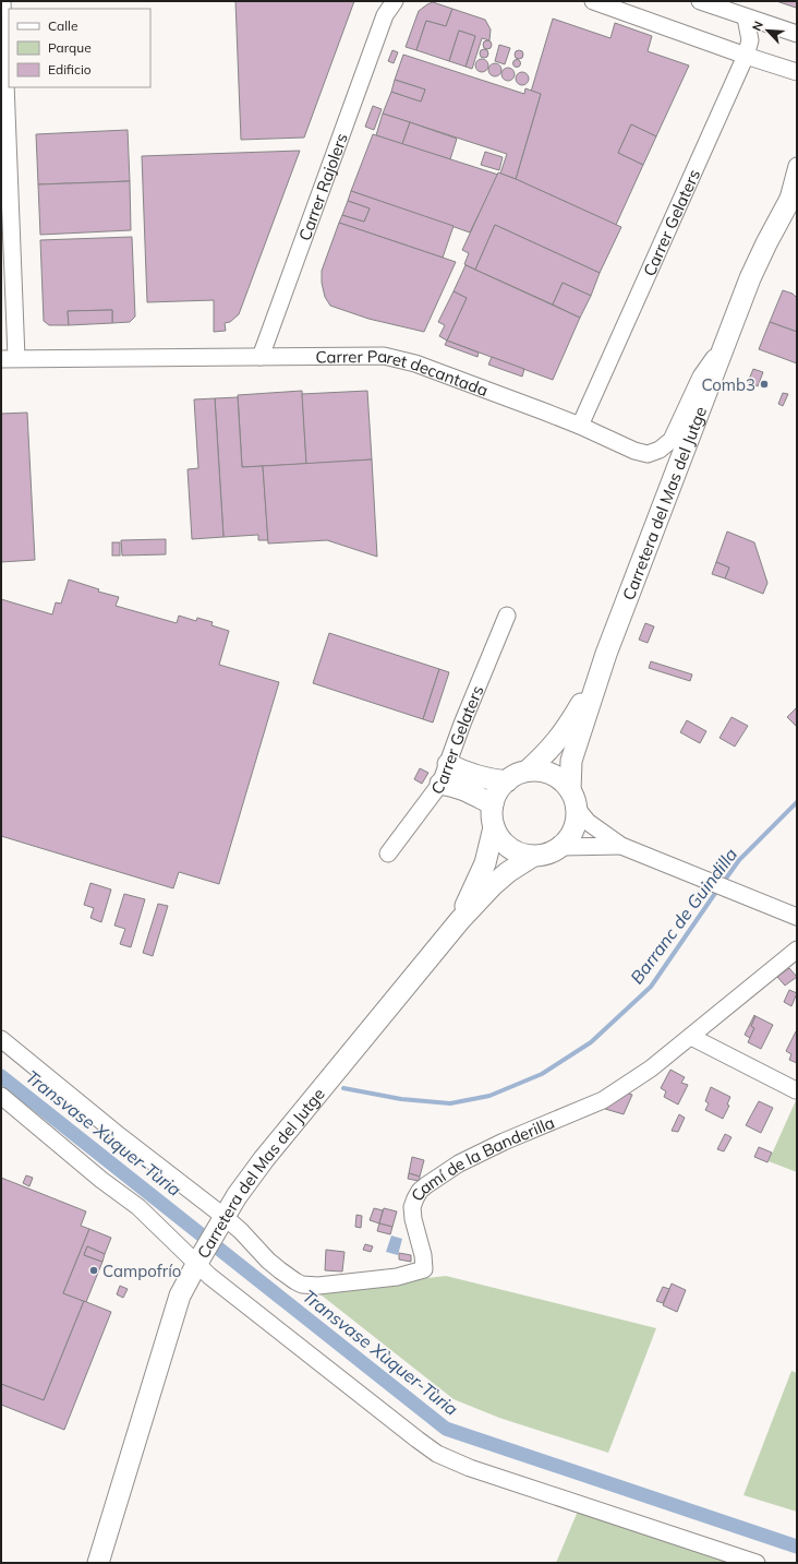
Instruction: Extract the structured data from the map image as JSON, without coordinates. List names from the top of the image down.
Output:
{
  "streets": {
    "street": [
      "Carrer Rajolers",
      "Carrer Gelaters",
      "Carrer Paret decantada",
      "Carretera del Mas del Jutge",
      "Camí de la Banderilla"
    ]
  },
  "crossings": [
    ["Carrer Rajolers", "Carrer Paret decantada"],
    ["Carrer Gelaters", "Carrer Paret decantada"],
    ["Carrer Paret decantada", "Carretera del Mas del Jutge"],
    ["Carretera del Mas del Jutge", "Camí de la Banderilla"]
  ],
  "water": ["Barranc de Guindilla", "Transvase Xùquer-Tùria"],
  "places": ["Comb3", "Campofrío"],
  "legend": ["Calle", "Parque", "Edificio"],
  "north": "top left"
}
